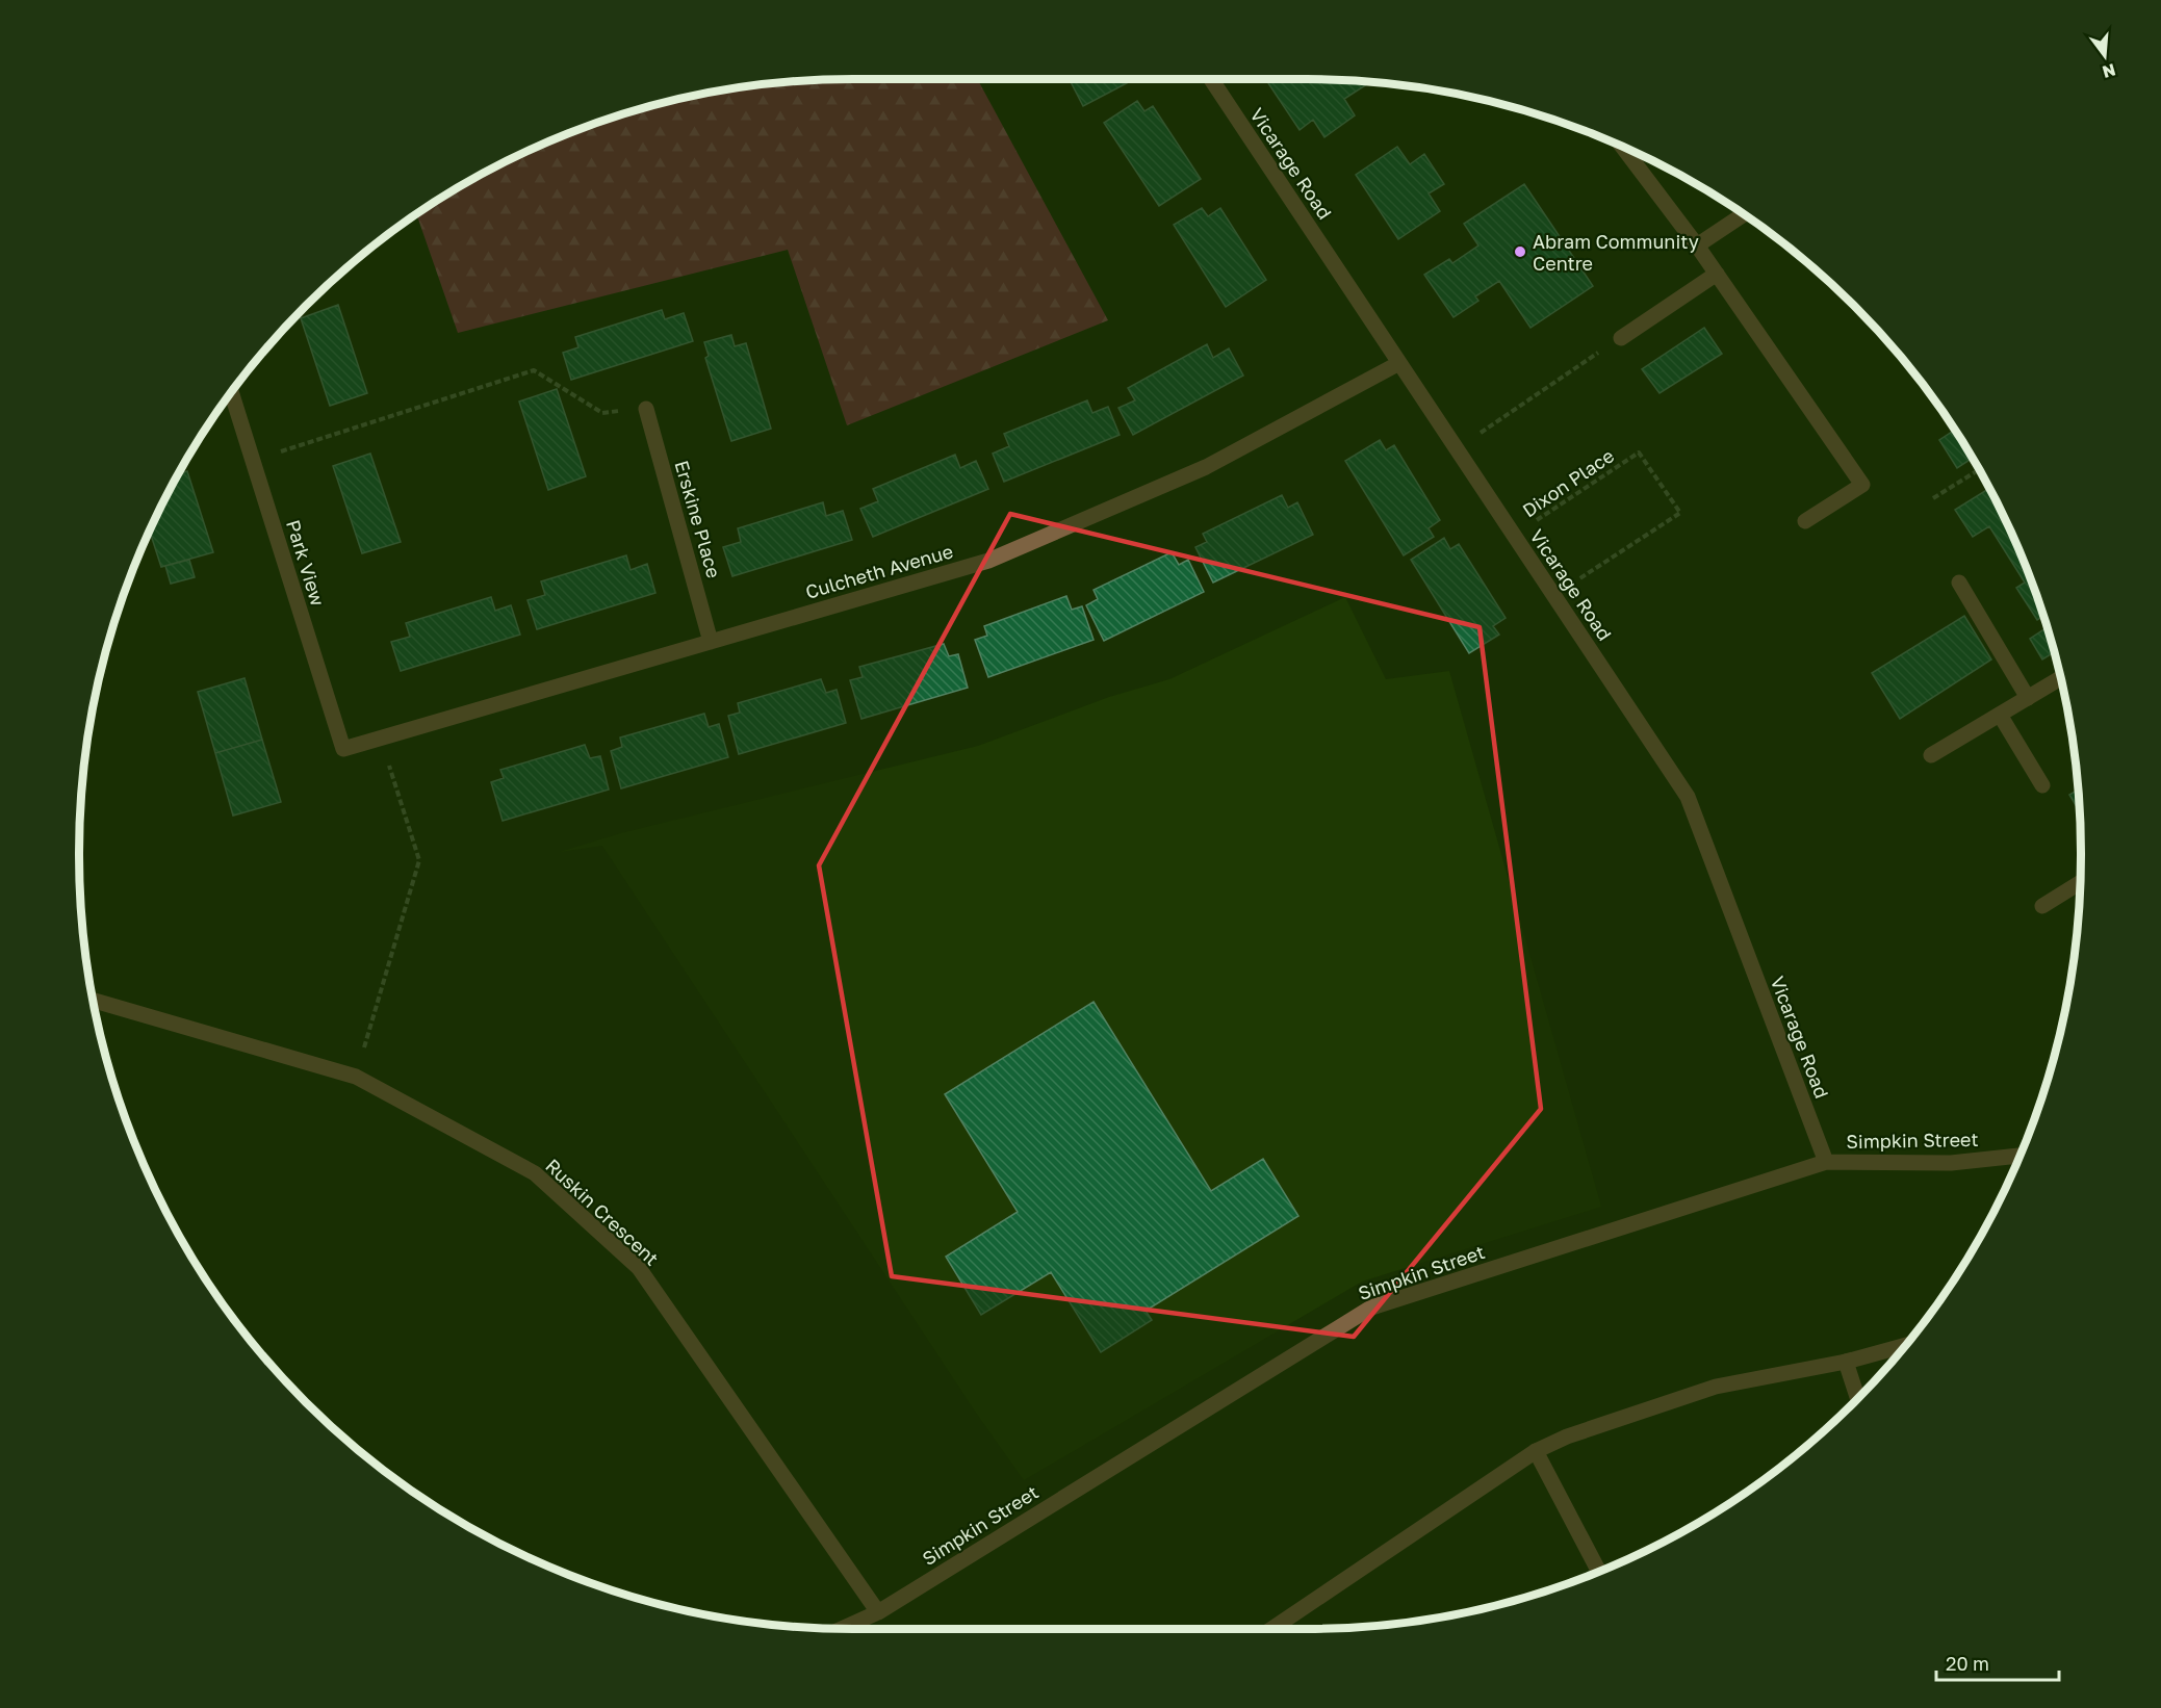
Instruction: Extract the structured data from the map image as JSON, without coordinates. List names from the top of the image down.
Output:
{
  "streets": {
    "street": [
      "Vicarage Road",
      "Erskine Place",
      "Park View",
      "Culcheth Avenue",
      "Simpkin Street",
      "Ruskin Crescent"
    ],
    "path": ["Dixon Place"]
  },
  "crossings": [
    ["Vicarage Road", "Dixon Place"],
    ["Vicarage Road", "Culcheth Avenue"],
    ["Vicarage Road", "Simpkin Street"],
    ["Erskine Place", "Culcheth Avenue"],
    ["Park View", "Culcheth Avenue"],
    ["Simpkin Street", "Ruskin Crescent"]
  ],
  "places": ["Abram Community Centre"],
  "scale_bar": "20 m",
  "north": "bottom"
}
